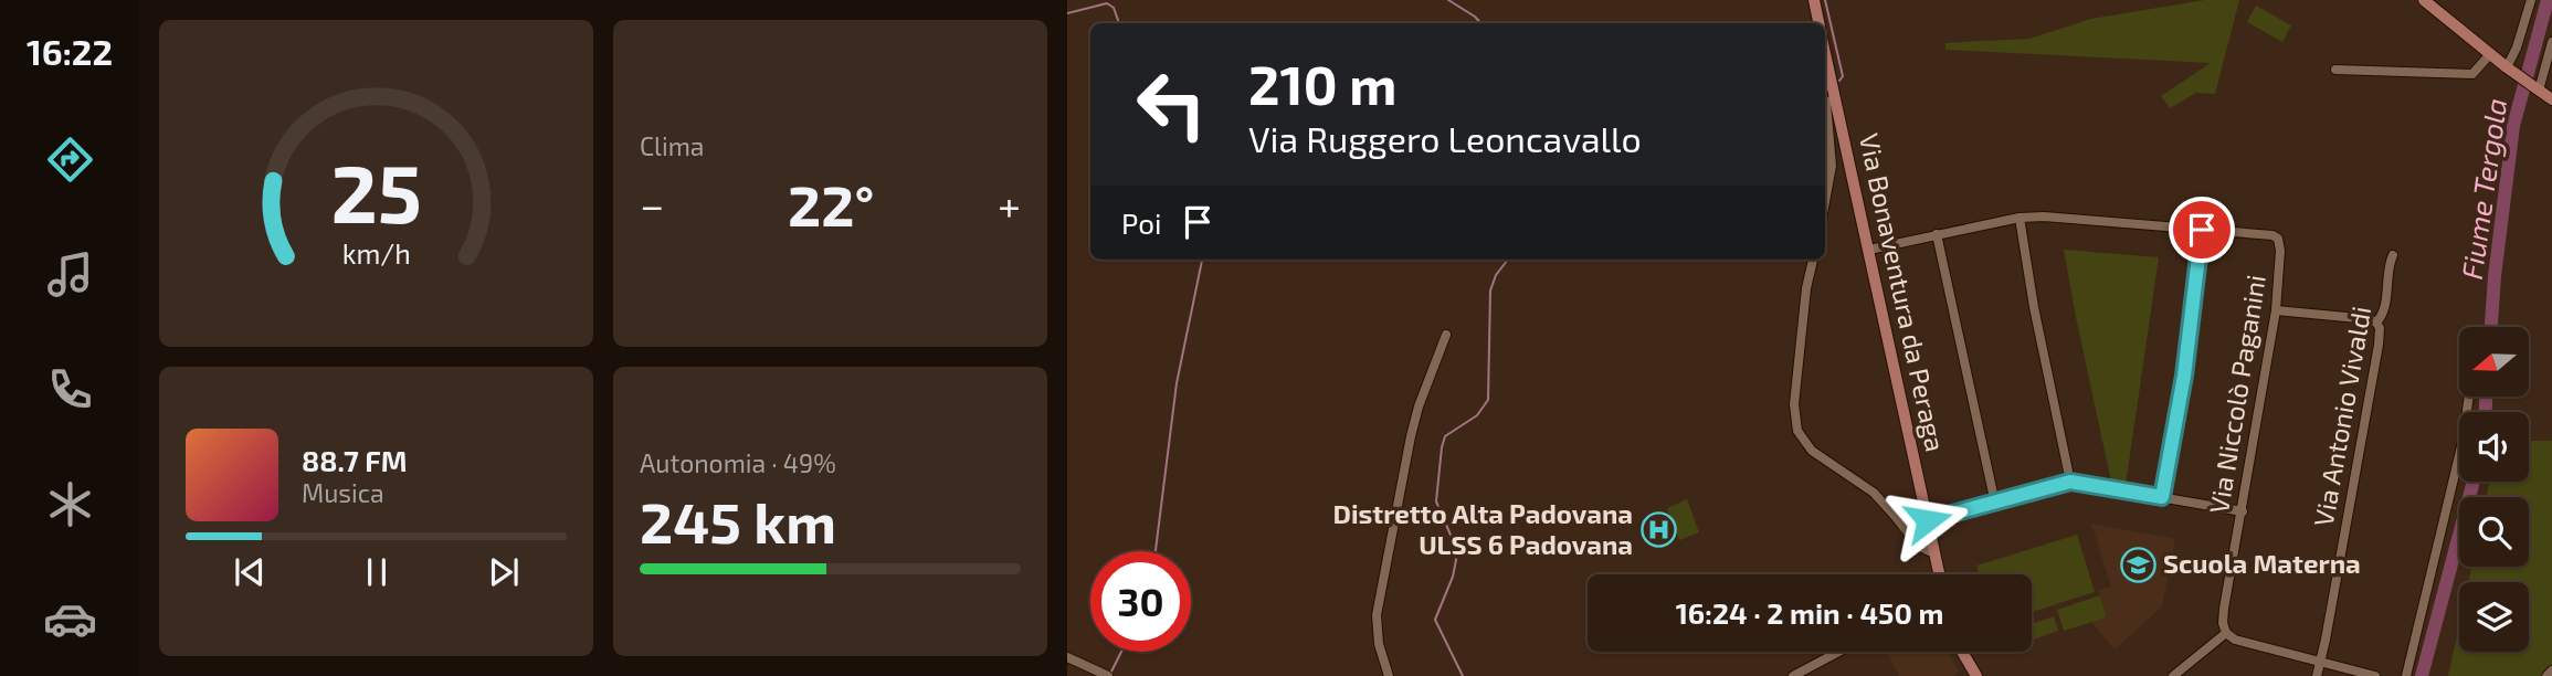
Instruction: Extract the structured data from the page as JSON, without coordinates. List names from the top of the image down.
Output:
{
  "streets": {
    "main road": ["Via Bonaventura da Peraga"],
    "street": ["Via Niccolò Paganini", "Via Antonio Vivaldi"]
  },
  "water": ["Fiume Tergola"],
  "places": {
    "hospital": ["Distretto Alta Padovana ULSS 6 Padovana"],
    "school or university": ["Scuola Materna"]
  },
  "north": "left",
  "page": {
    "tabs": "16:22",
    "tile": [
      "Clima",
      ["Autonomia · 49%", "245 km"]
    ],
    "turn": ["210 m", "Via Ruggero Leoncavallo"],
    "heat": ["−", "22°", "+"],
    "then": "Poi",
    "song": ["88.7 FM", "Musica"],
    "limit": "30",
    "trip": "16:24 · 2 min · 450 m",
    "gauge": ["25", "km/h"]
  }
}
